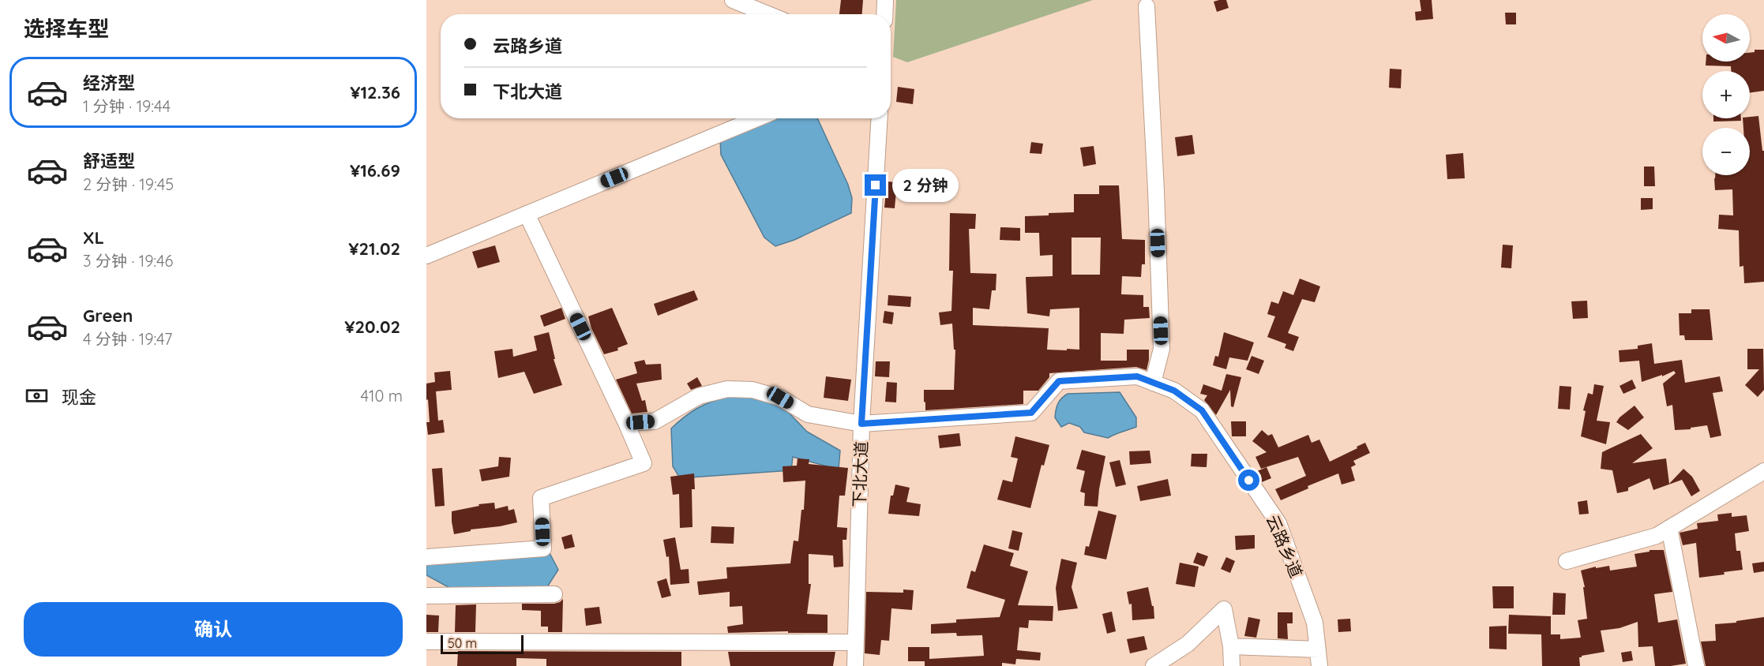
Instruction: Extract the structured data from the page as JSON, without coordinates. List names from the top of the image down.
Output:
{
  "streets": {
    "street": ["下北大道", "云路乡道"]
  },
  "crossings": [
    ["下北大道", "云路乡道"]
  ],
  "scale_bar": "50 m",
  "north": "left",
  "page": {
    "heading": "选择车型",
    "map_buttons": ["+", "−"],
    "banner": ["云路乡道", "下北大道"],
    "list": [
      {
        "name": "经济型",
        "note": "1 分钟 · 19:44",
        "value": "¥12.36"
      },
      {
        "name": "舒适型",
        "note": "2 分钟 · 19:45",
        "value": "¥16.69"
      },
      {
        "name": "XL",
        "note": "3 分钟 · 19:46",
        "value": "¥21.02"
      },
      {
        "name": "Green",
        "note": "4 分钟 · 19:47",
        "value": "¥20.02"
      }
    ],
    "bubble": "2 分钟",
    "pay": ["现金", "410 m"],
    "buttons": "确认",
    "scale": "50 m"
  }
}
